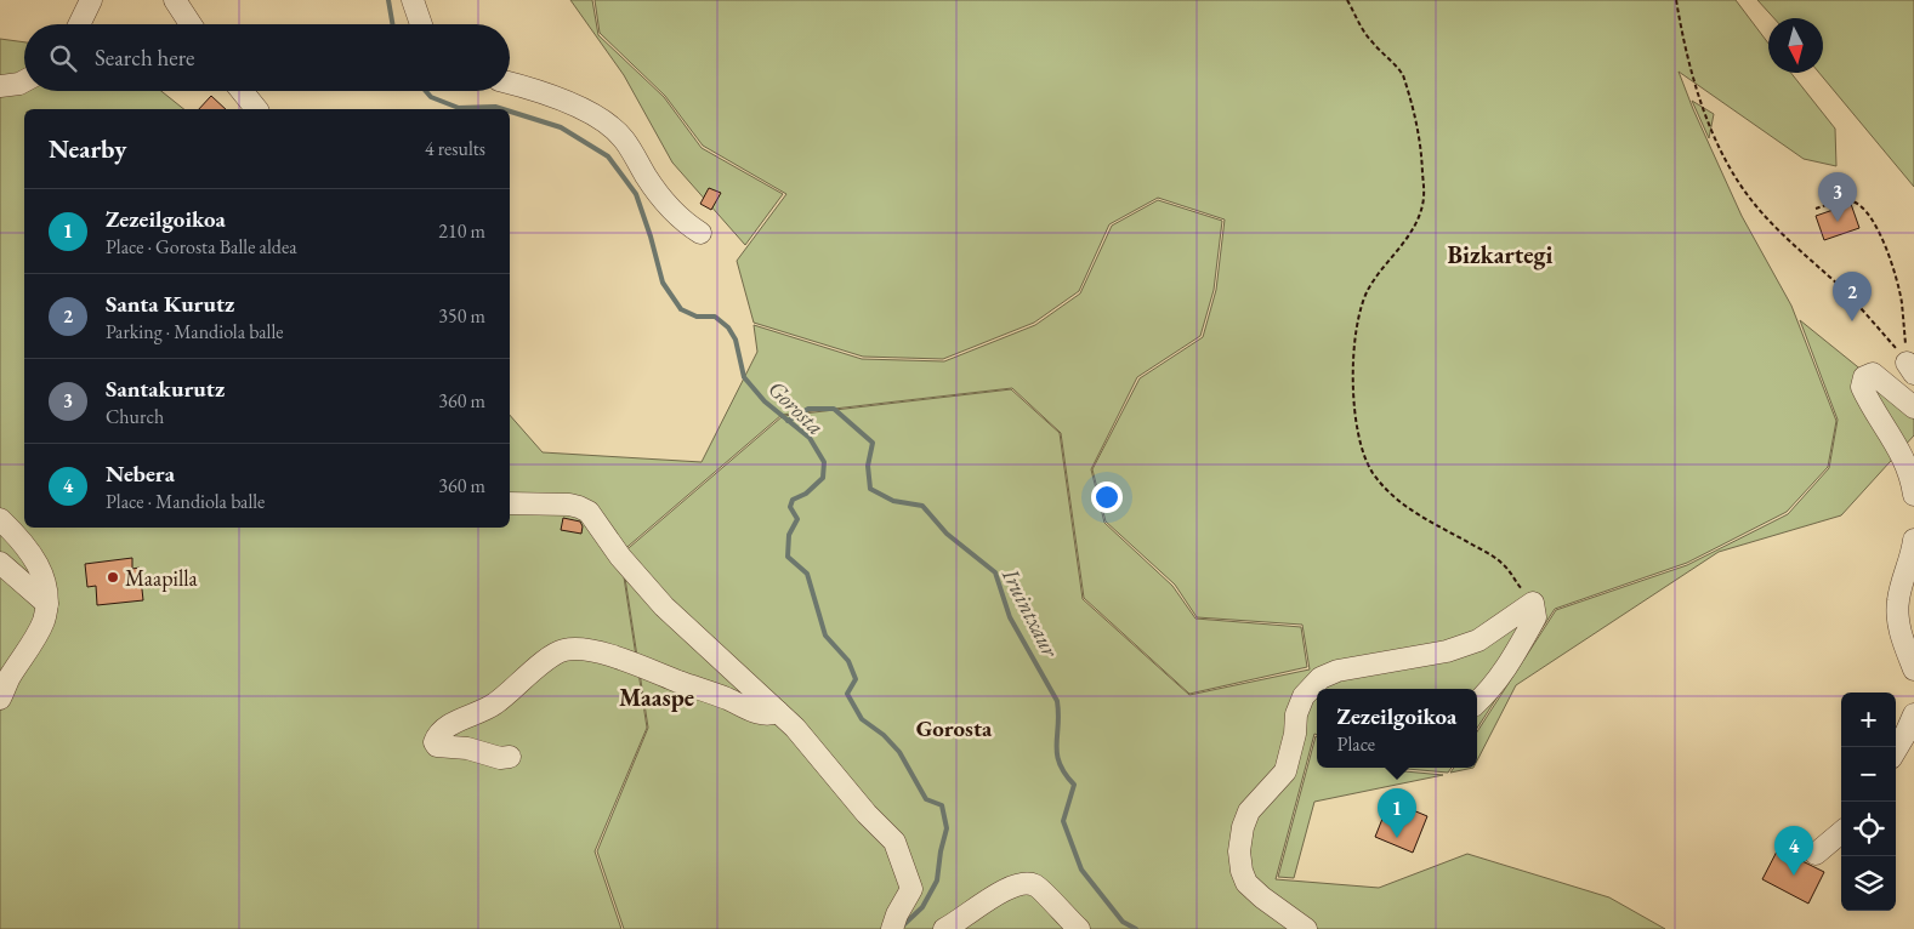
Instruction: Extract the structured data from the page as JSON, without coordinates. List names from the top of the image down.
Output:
{
  "districts": ["Bizkartegi", "Maaspe", "Gorosta"],
  "water": ["Gorosta", "Iruintxaur"],
  "places": ["Maapilla"],
  "north": "bottom",
  "page": {
    "search": "Search here",
    "heading": ["Nearby", "4 results"],
    "pins": [
      "3",
      "2",
      "1",
      "4"
    ],
    "list": [
      {
        "mark": "1",
        "name": "Zezeilgoikoa",
        "note": "Place · Gorosta Balle aldea",
        "value": "210 m"
      },
      {
        "mark": "2",
        "name": "Santa Kurutz",
        "note": "Parking · Mandiola balle",
        "value": "350 m"
      },
      {
        "mark": "3",
        "name": "Santakurutz",
        "note": "Church",
        "value": "360 m"
      },
      {
        "mark": "4",
        "name": "Nebera",
        "note": "Place · Mandiola balle",
        "value": "360 m"
      }
    ],
    "popup": ["Zezeilgoikoa", "Place"],
    "map_buttons": ["+", "−"]
  }
}
